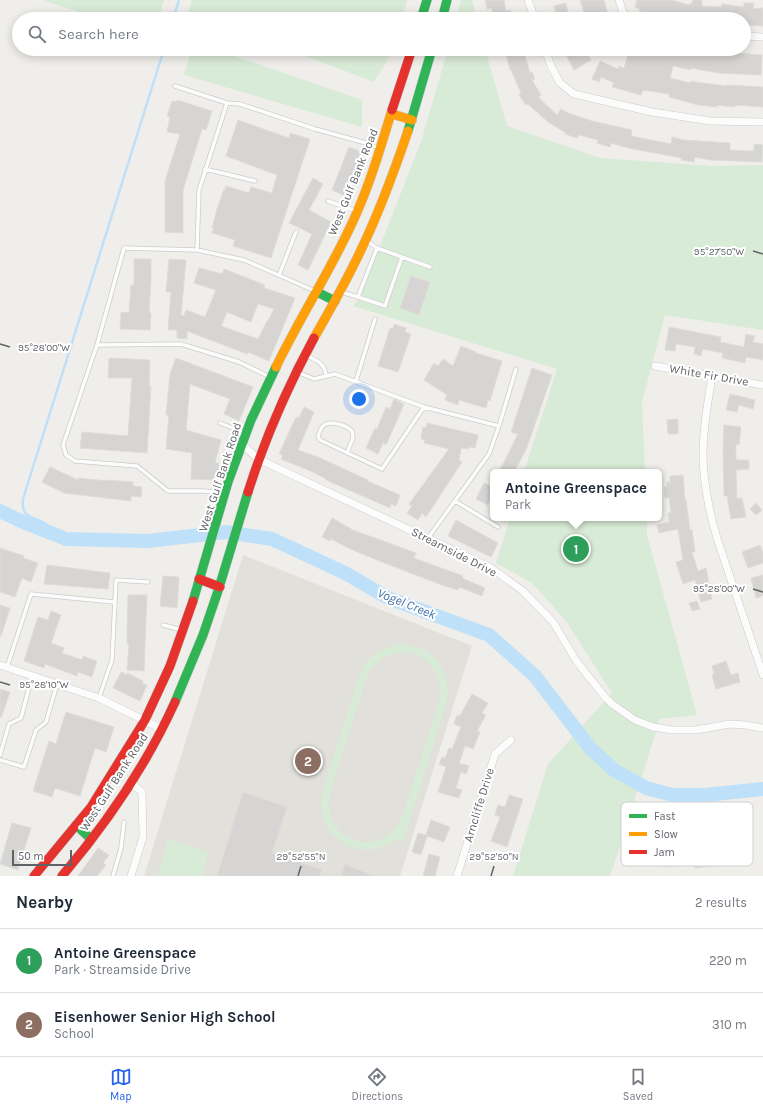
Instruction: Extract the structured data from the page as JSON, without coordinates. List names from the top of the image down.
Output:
{
  "streets": {
    "main road": ["West Gulf Bank Road"],
    "street": ["White Fir Drive", "Streamside Drive", "Arncliffe Drive"]
  },
  "crossings": [
    ["West Gulf Bank Road", "Streamside Drive"]
  ],
  "water": ["Vogel Creek"],
  "legend": ["Fast", "Slow", "Jam"],
  "scale_bar": "50 m",
  "page": {
    "search": "Search here",
    "popup": ["Antoine Greenspace", "Park"],
    "pins": ["1", "2"],
    "scale": "50 m",
    "heading": ["Nearby", "2 results"],
    "list": [
      {
        "mark": "1",
        "name": "Antoine Greenspace",
        "note": "Park · Streamside Drive",
        "value": "220 m"
      },
      {
        "mark": "2",
        "name": "Eisenhower Senior High School",
        "note": "School",
        "value": "310 m"
      }
    ],
    "nav": ["Map", "Directions", "Saved"]
  },
  "coordinates": [
    "95°27'50\"W",
    "95°28'00\"W",
    "95°28'10\"W",
    "29°52'55\"N",
    "29°52'50\"N"
  ]
}
